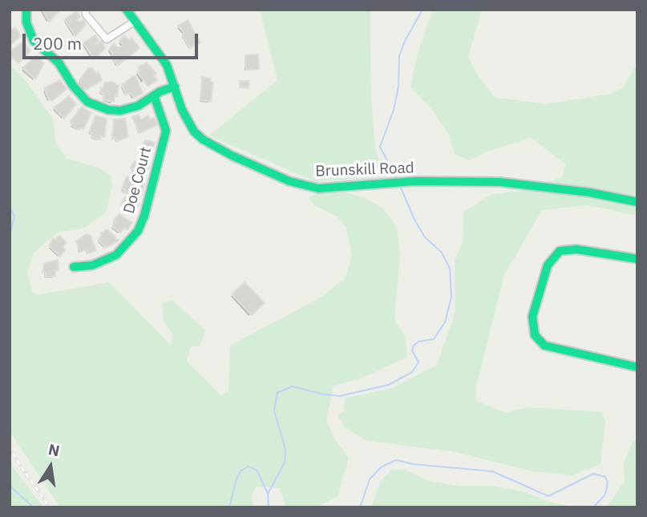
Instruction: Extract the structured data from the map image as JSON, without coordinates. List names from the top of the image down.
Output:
{
  "streets": {
    "street": ["Brunskill Road", "Doe Court"]
  },
  "scale_bar": "200 m",
  "north": "top"
}
